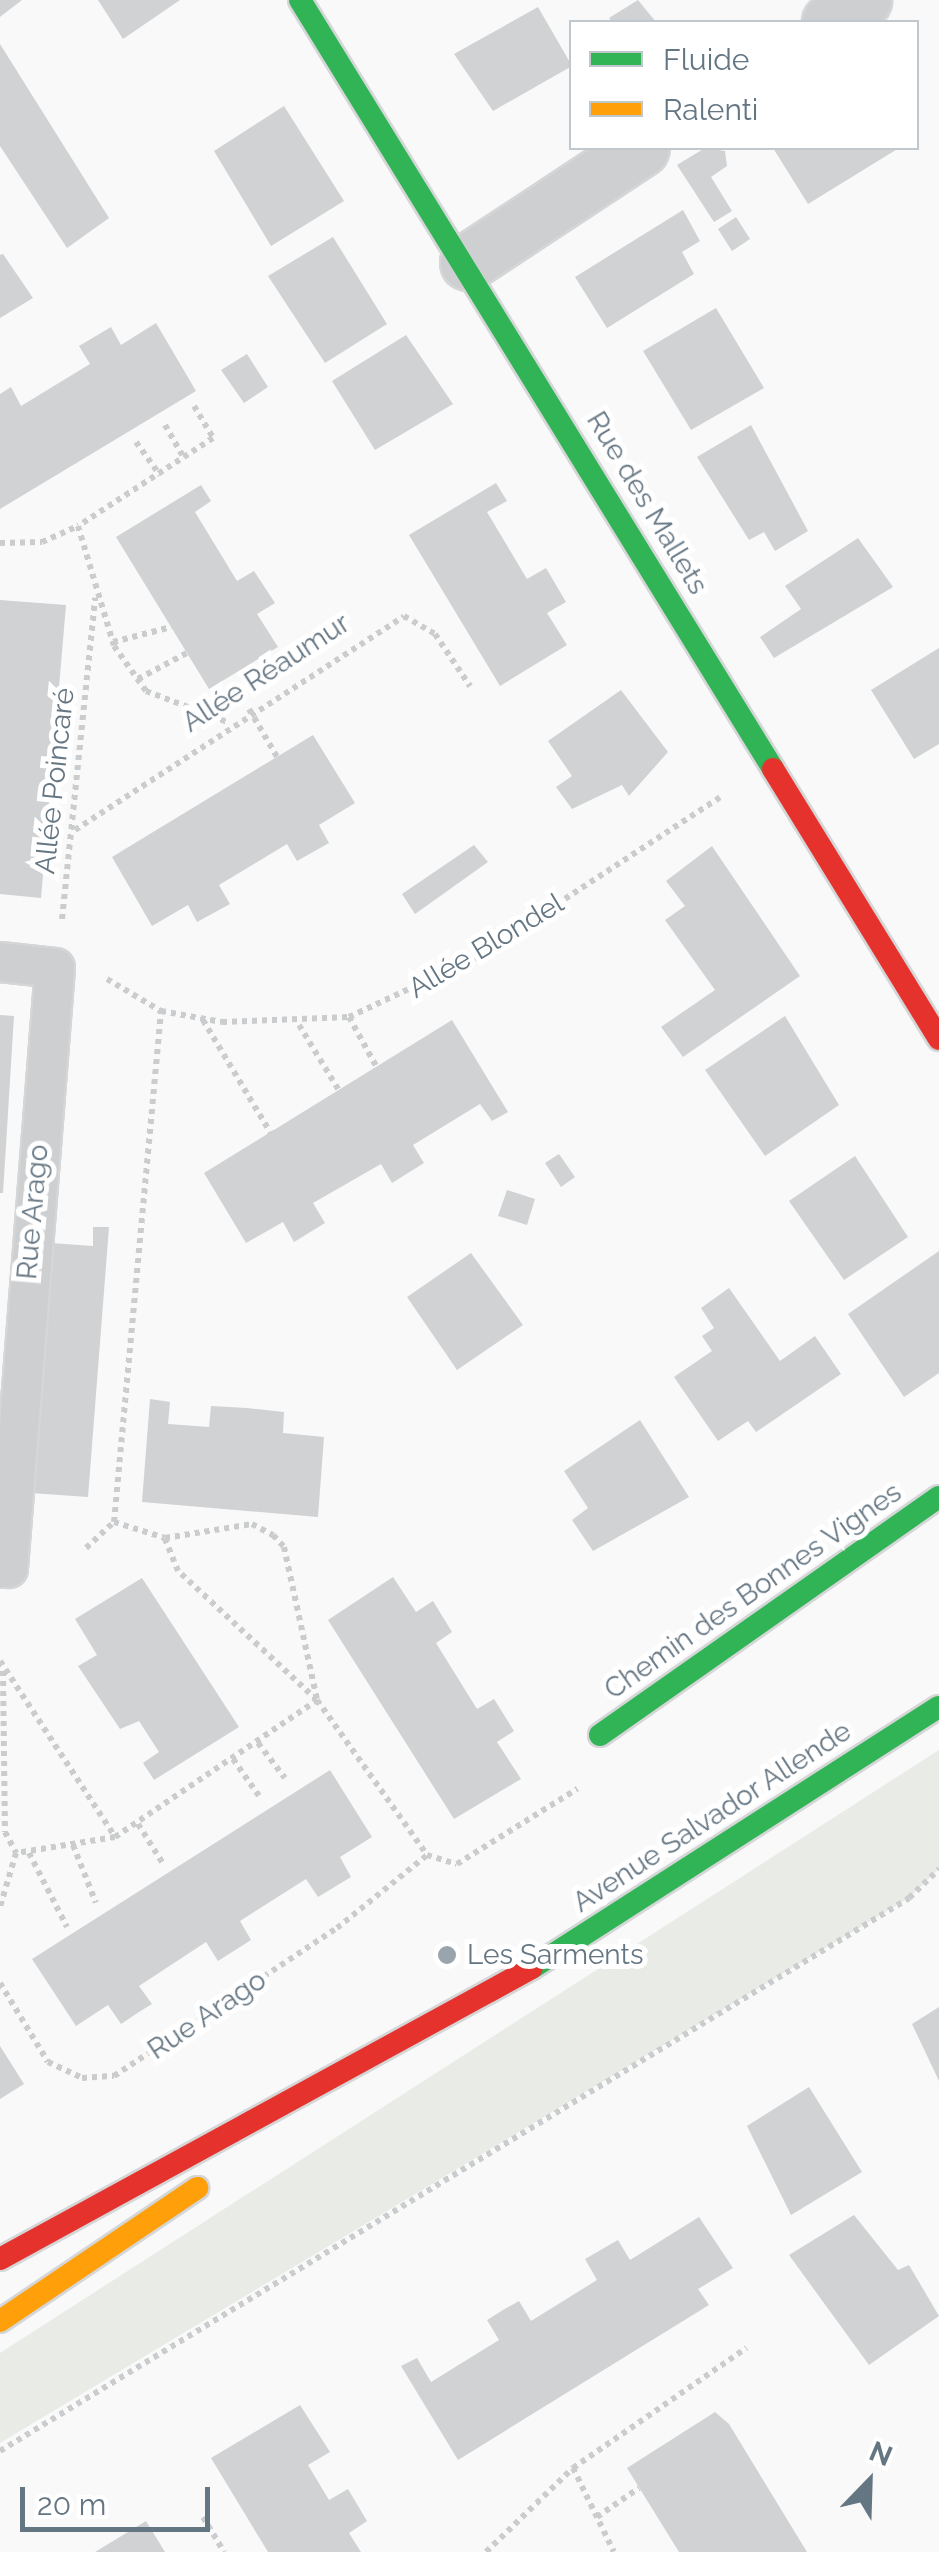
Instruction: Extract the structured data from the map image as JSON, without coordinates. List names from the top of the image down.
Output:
{
  "streets": {
    "street": ["Rue des Mallets", "Chemin des Bonnes Vignes", "Avenue Salvador Allende"],
    "lane": ["Rue Arago"],
    "path": ["Allée Réaumur", "Allée Poincaré", "Allée Blondel"]
  },
  "crossings": [
    ["Rue des Mallets", "Allée Blondel"],
    ["Allée Réaumur", "Allée Poincaré"],
    ["Allée Poincaré", "Allée Blondel"],
    ["Allée Poincaré", "Rue Arago"],
    ["Allée Blondel", "Rue Arago"],
    ["Rue Arago", "Chemin des Bonnes Vignes"]
  ],
  "places": ["Les Sarments"],
  "legend": ["Fluide", "Ralenti"],
  "scale_bar": "20 m",
  "north": "top right"
}
